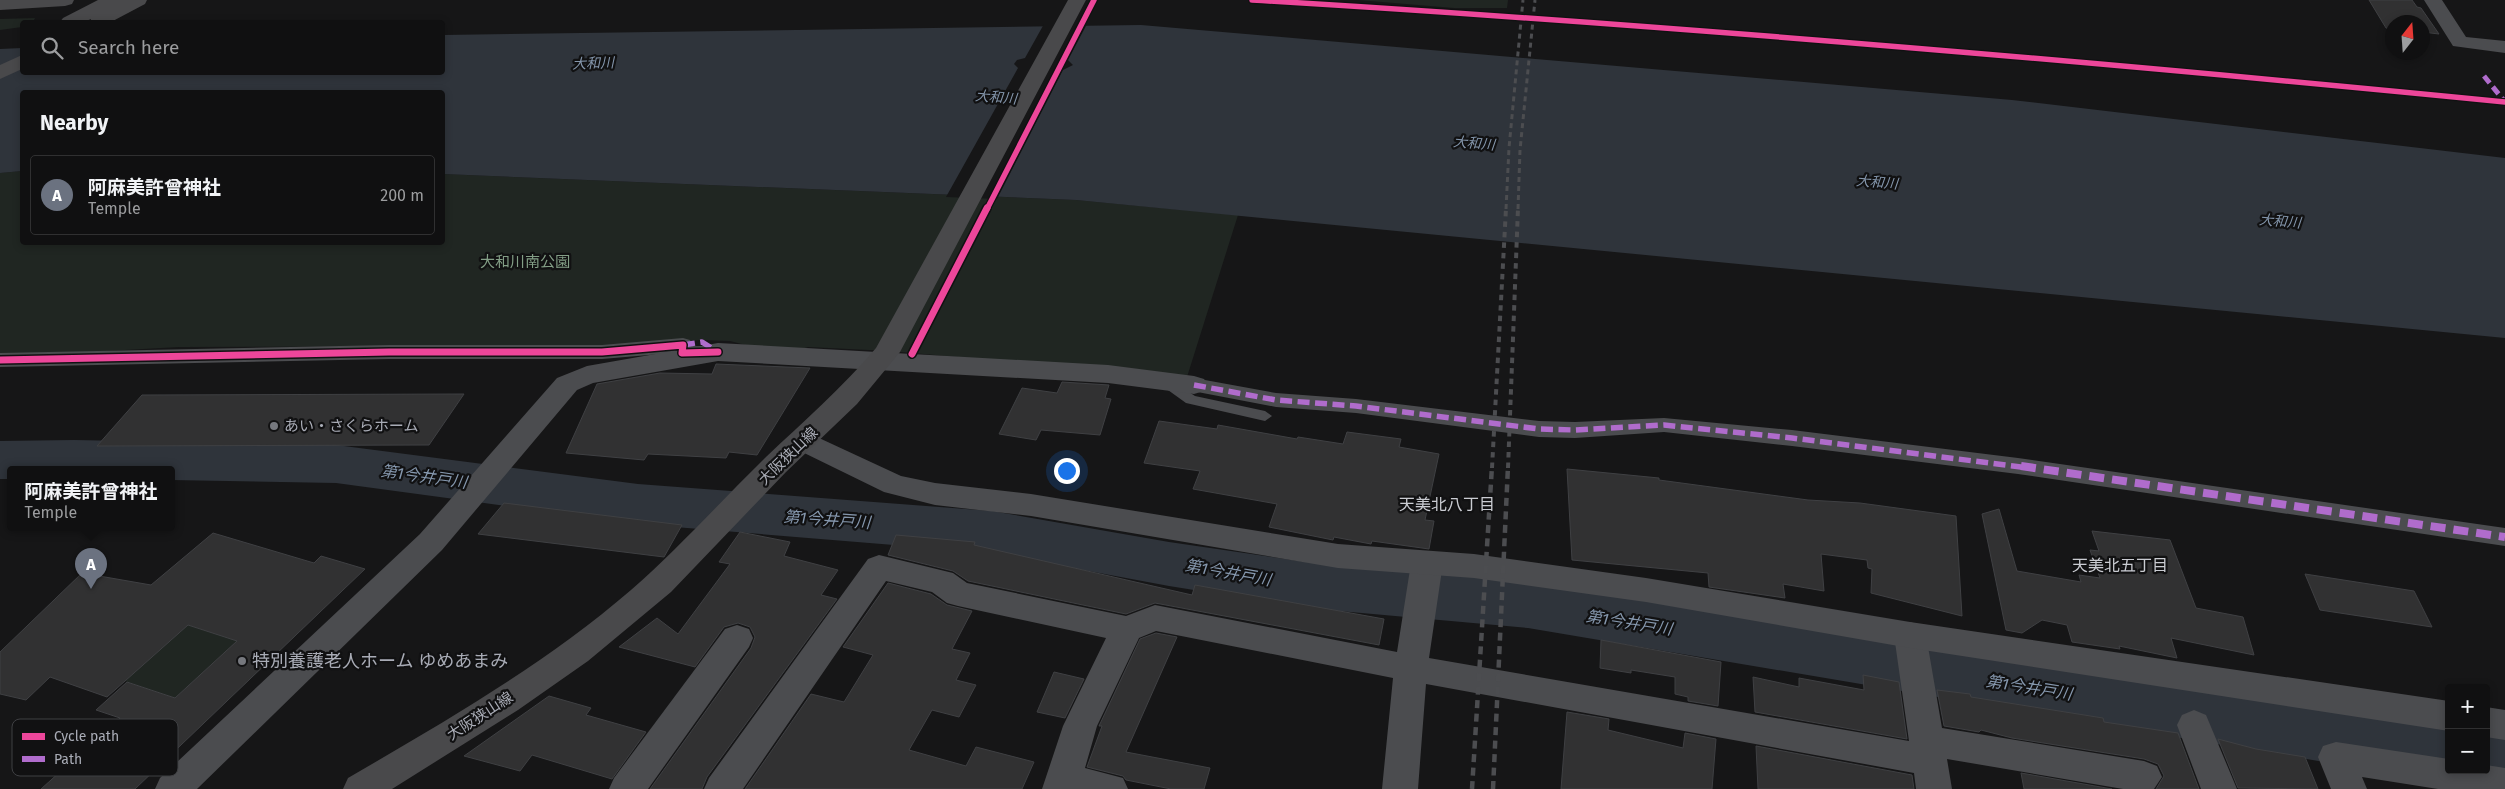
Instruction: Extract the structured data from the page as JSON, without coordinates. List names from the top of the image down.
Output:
{
  "streets": {
    "main road": ["大阪狭山線"]
  },
  "districts": ["天美北八丁目", "天美北五丁目"],
  "water": ["大和川", "第1今井戸川"],
  "parks": ["大和川南公園"],
  "places": ["あい・さくらホーム", "特別養護老人ホーム ゆめあまみ"],
  "legend": ["Cycle path", "Path"],
  "north": "top",
  "page": {
    "search": "Search here",
    "heading": "Nearby",
    "list": [
      {
        "mark": "A",
        "name": "阿麻美許曾神社",
        "note": "Temple",
        "value": "200 m"
      }
    ],
    "popup": ["阿麻美許曾神社", "Temple"],
    "pins": "A",
    "map_buttons": ["+", "−"]
  }
}
